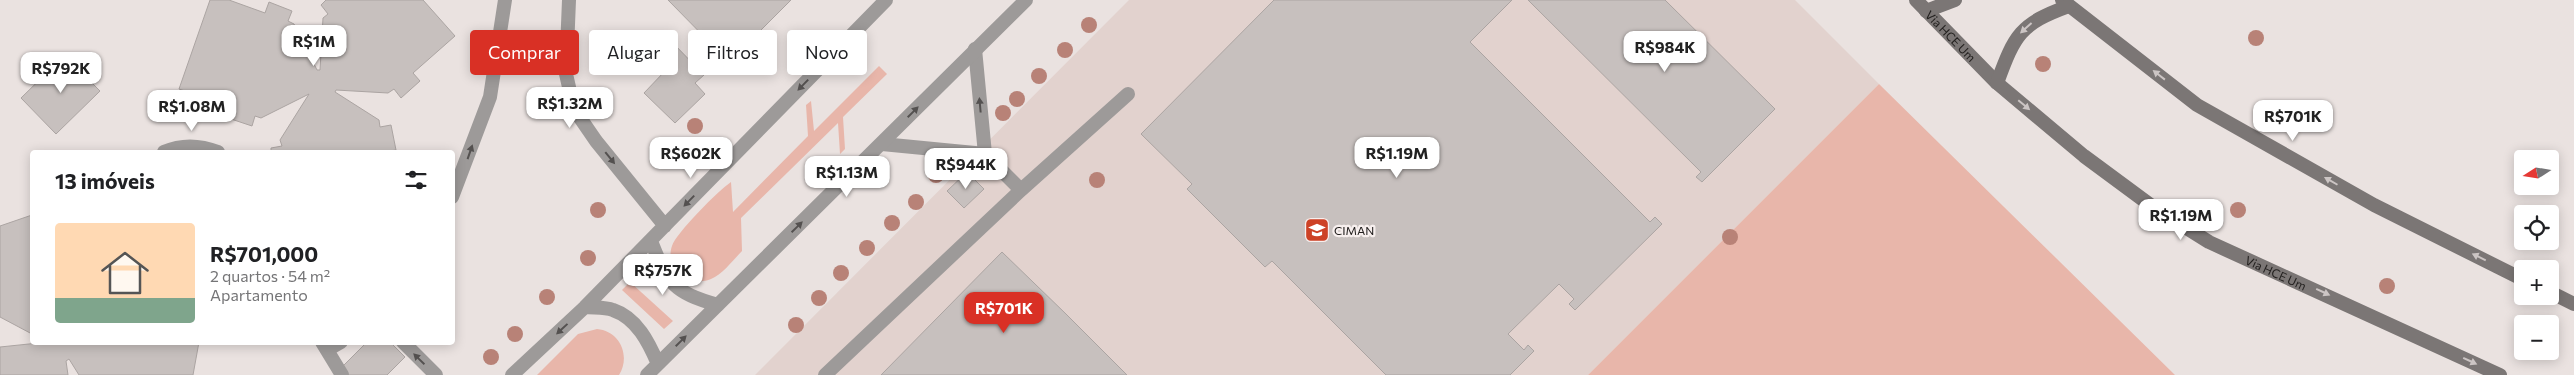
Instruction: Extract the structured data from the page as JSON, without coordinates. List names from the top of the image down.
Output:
{
  "streets": {
    "main road": ["Via HCE Um"]
  },
  "places": {
    "school or university": ["CIMAN"]
  },
  "north": "left",
  "page": {
    "price": [
      "R$1M",
      "R$984K",
      "R$792K",
      "R$1.32M",
      "R$1.08M",
      "R$701K",
      "R$602K",
      "R$1.19M",
      "R$944K",
      "R$1.13M",
      "R$1.19M",
      "R$757K",
      "R$701K"
    ],
    "chip": [
      "Comprar",
      "Alugar",
      "Filtros",
      "Novo"
    ],
    "map_buttons": ["+", "−"],
    "heading": "13 imóveis",
    "list": [
      {
        "name": "R$701,000",
        "note": "2 quartos · 54 m² · Apartamento"
      }
    ]
  }
}
